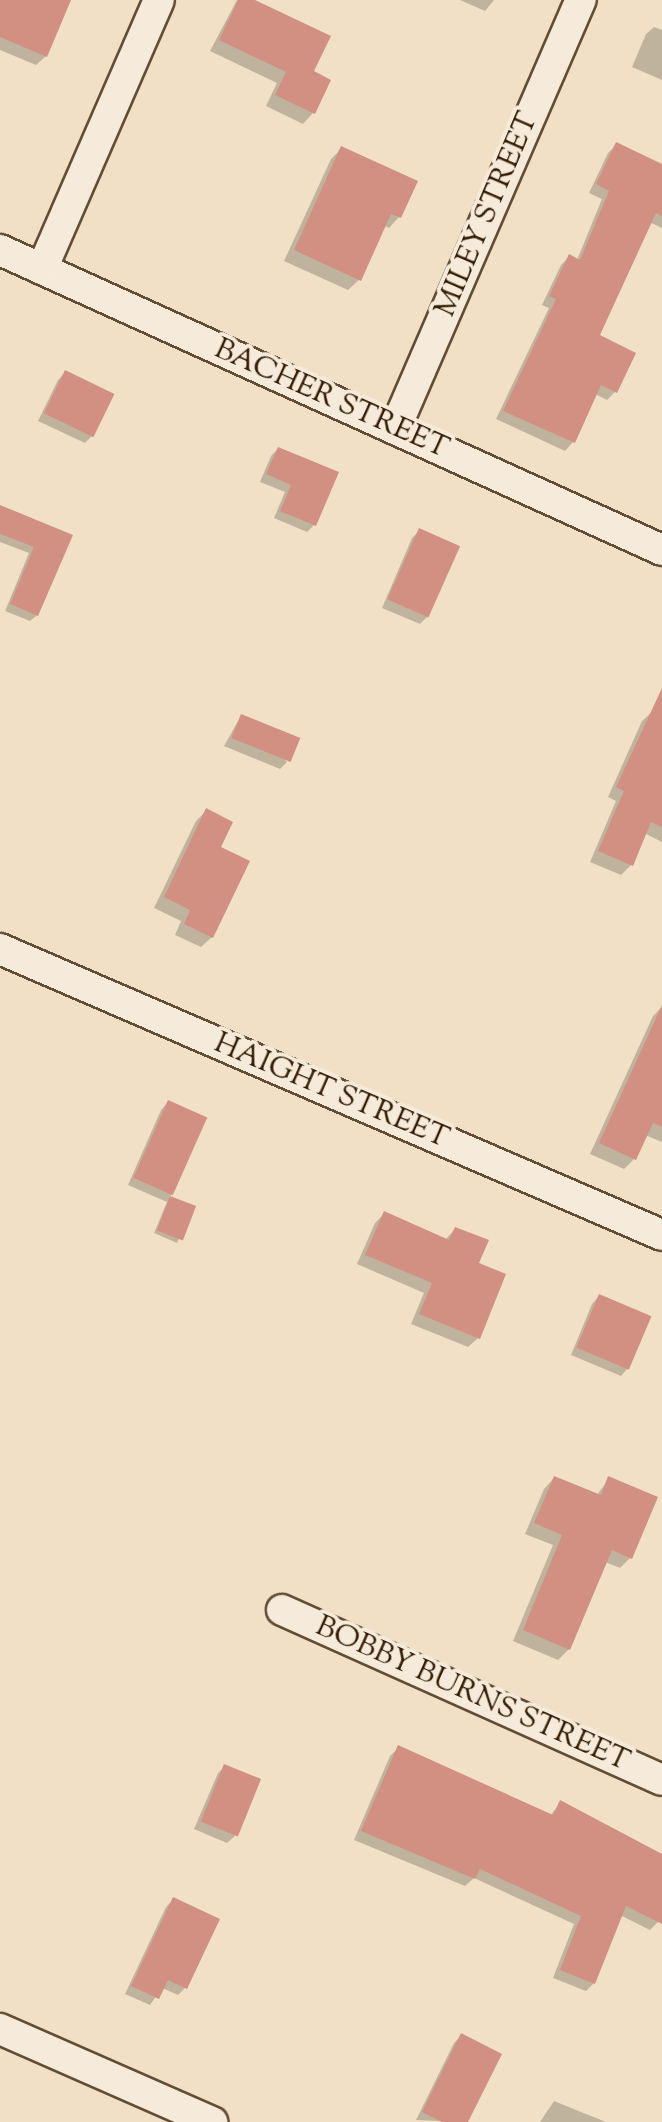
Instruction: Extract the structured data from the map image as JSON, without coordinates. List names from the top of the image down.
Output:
{
  "streets": {
    "street": [
      "MILEY STREET",
      "BACHER STREET",
      "HAIGHT STREET",
      "BOBBY BURNS STREET"
    ]
  },
  "crossings": [
    ["MILEY STREET", "BACHER STREET"]
  ]
}
